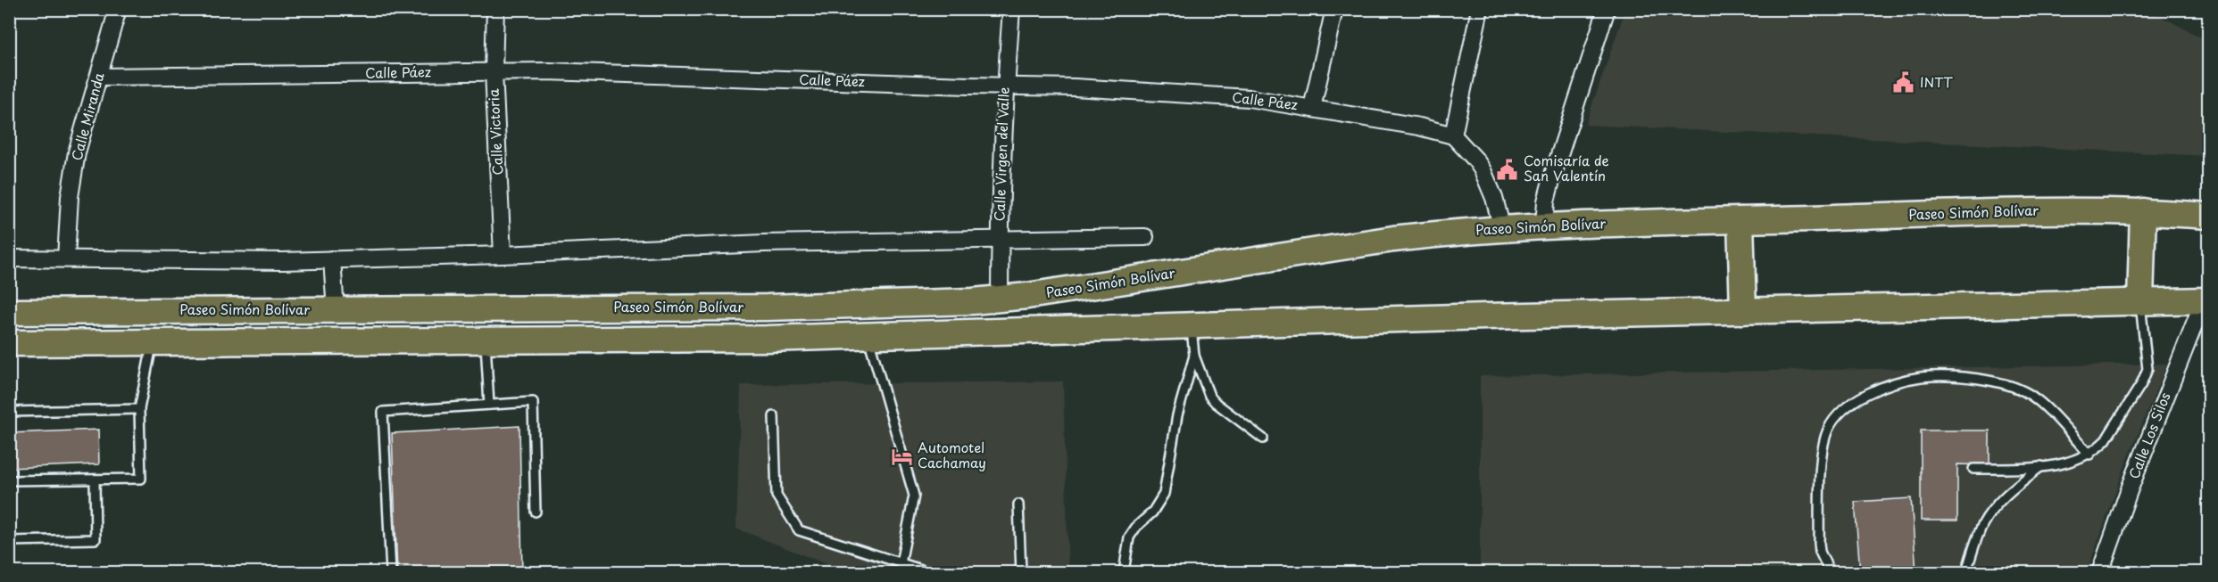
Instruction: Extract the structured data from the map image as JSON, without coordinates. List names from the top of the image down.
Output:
{
  "streets": {
    "main road": ["Paseo Simón Bolívar"],
    "street": [
      "Calle Páez",
      "Calle Miranda",
      "Calle Victoria",
      "Calle Virgen del Valle",
      "Calle Los Silos"
    ]
  },
  "crossings": [
    ["Calle Páez", "Calle Miranda"],
    ["Calle Páez", "Calle Victoria"],
    ["Calle Páez", "Calle Virgen del Valle"],
    ["Calle Virgen del Valle", "Paseo Simón Bolívar"]
  ],
  "places": {
    "public building": ["INTT", "Comisaría de San Valentín"],
    "hotel": ["Automotel Cachamay"]
  }
}
